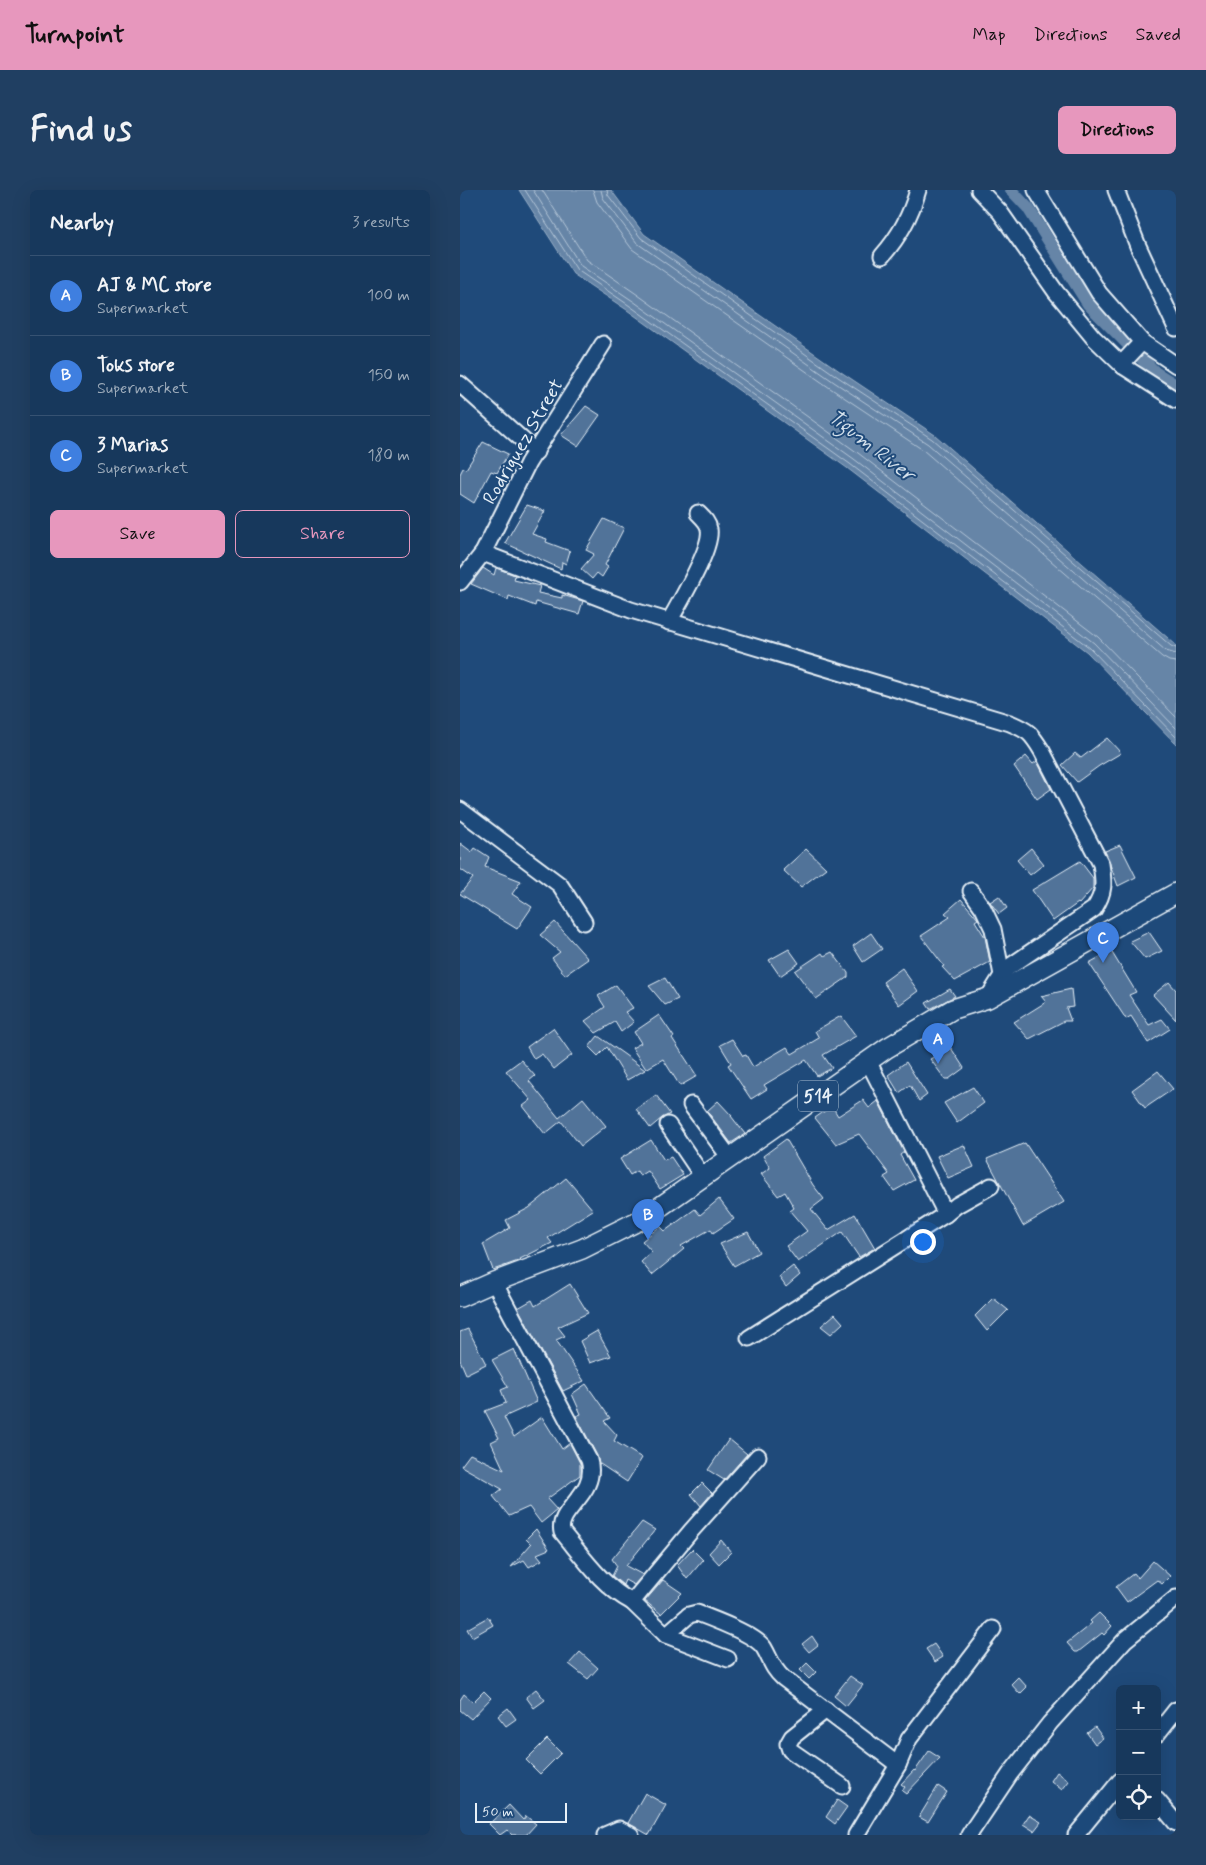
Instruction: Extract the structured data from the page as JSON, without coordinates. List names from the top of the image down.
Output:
{
  "streets": {
    "main road": ["514"],
    "street": ["Rodriguez Street"]
  },
  "water": ["Tigum River"],
  "scale_bar": "50 m",
  "page": {
    "header": "Turnpoint",
    "nav": ["Map", "Directions", "Saved"],
    "buttons": [
      "Directions",
      ["Save", "Share"]
    ],
    "title": "Find us",
    "heading": ["Nearby", "3 results"],
    "list": [
      {
        "mark": "A",
        "name": "AJ & MC store",
        "note": "Supermarket",
        "value": "100 m"
      },
      {
        "mark": "B",
        "name": "Toks store",
        "note": "Supermarket",
        "value": "150 m"
      },
      {
        "mark": "C",
        "name": "3 Marias",
        "note": "Supermarket",
        "value": "180 m"
      }
    ],
    "pins": ["C", "A", "B"],
    "map_buttons": ["+", "−"],
    "scale": "50 m"
  }
}
